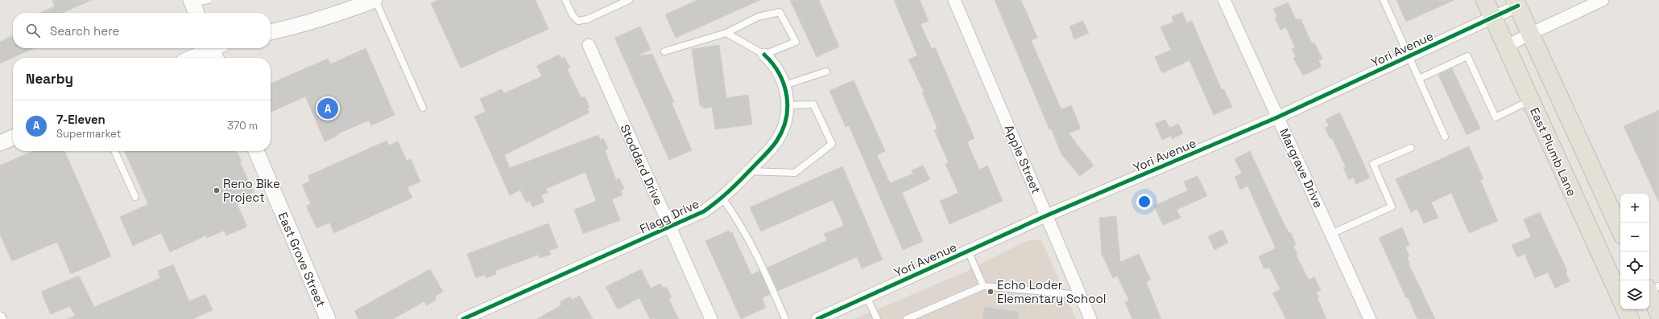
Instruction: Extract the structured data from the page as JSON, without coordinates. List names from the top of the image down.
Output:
{
  "streets": {
    "main road": ["East Plumb Lane"],
    "street": [
      "Yori Avenue",
      "Apple Street",
      "Stoddard Drive",
      "Margrave Drive",
      "Flagg Drive",
      "East Grove Street"
    ]
  },
  "crossings": [
    ["Yori Avenue", "East Plumb Lane"],
    ["Yori Avenue", "Apple Street"],
    ["Yori Avenue", "Margrave Drive"],
    ["Stoddard Drive", "Flagg Drive"]
  ],
  "places": ["Reno Bike Project", "Echo Loder Elementary School"],
  "page": {
    "search": "Search here",
    "heading": "Nearby",
    "pins": "A",
    "list": [
      {
        "mark": "A",
        "name": "7-Eleven",
        "note": "Supermarket",
        "value": "370 m"
      }
    ],
    "map_buttons": ["+", "−"]
  }
}
